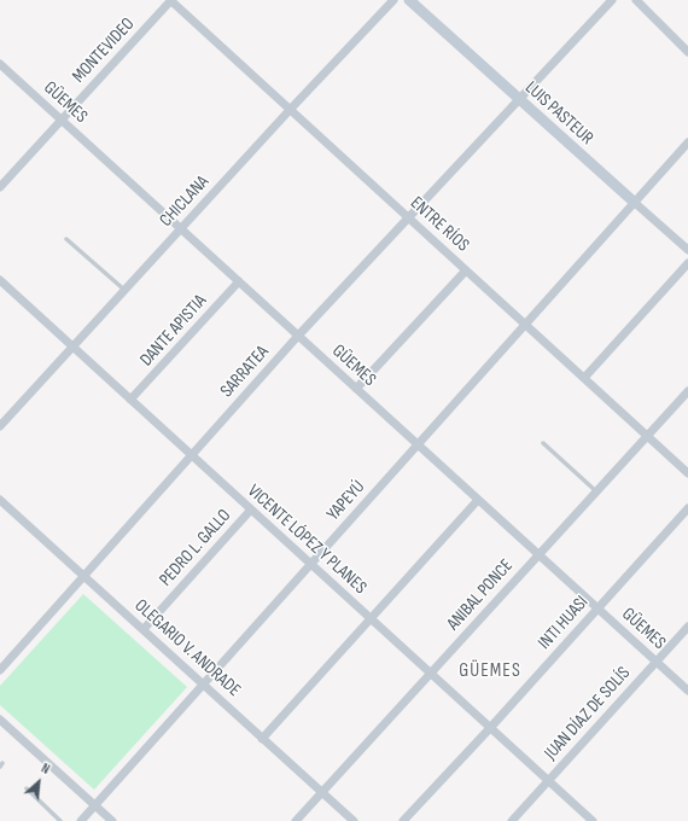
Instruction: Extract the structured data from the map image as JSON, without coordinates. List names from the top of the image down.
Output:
{
  "streets": {
    "main road": ["LUIS PASTEUR"],
    "street": [
      "MONTEVIDEO",
      "GÜEMES",
      "CHICLANA",
      "ENTRE RÍOS",
      "DANTE APISTIA",
      "SARRATEA",
      "YAPEYÚ",
      "VICENTE LÓPEZ Y PLANES",
      "PEDRO L. GALLO",
      "ANIBAL PONCE",
      "INTI HUASI",
      "OLEGARIO V. ANDRADE",
      "JUAN DÍAZ DE SOLÍS"
    ]
  },
  "crossings": [
    ["MONTEVIDEO", "GÜEMES"],
    ["MONTEVIDEO", "ENTRE RÍOS"],
    ["GÜEMES", "CHICLANA"],
    ["GÜEMES", "DANTE APISTIA"],
    ["GÜEMES", "SARRATEA"],
    ["GÜEMES", "YAPEYÚ"],
    ["GÜEMES", "ANIBAL PONCE"],
    ["GÜEMES", "INTI HUASI"],
    ["GÜEMES", "JUAN DÍAZ DE SOLÍS"],
    ["LUIS PASTEUR", "SARRATEA"],
    ["LUIS PASTEUR", "YAPEYÚ"],
    ["CHICLANA", "ENTRE RÍOS"],
    ["CHICLANA", "VICENTE LÓPEZ Y PLANES"],
    ["ENTRE RÍOS", "SARRATEA"],
    ["ENTRE RÍOS", "YAPEYÚ"],
    ["ENTRE RÍOS", "ANIBAL PONCE"],
    ["DANTE APISTIA", "VICENTE LÓPEZ Y PLANES"],
    ["SARRATEA", "VICENTE LÓPEZ Y PLANES"],
    ["SARRATEA", "OLEGARIO V. ANDRADE"],
    ["YAPEYÚ", "VICENTE LÓPEZ Y PLANES"],
    ["YAPEYÚ", "OLEGARIO V. ANDRADE"],
    ["VICENTE LÓPEZ Y PLANES", "PEDRO L. GALLO"],
    ["VICENTE LÓPEZ Y PLANES", "ANIBAL PONCE"],
    ["VICENTE LÓPEZ Y PLANES", "INTI HUASI"],
    ["VICENTE LÓPEZ Y PLANES", "JUAN DÍAZ DE SOLÍS"],
    ["PEDRO L. GALLO", "OLEGARIO V. ANDRADE"],
    ["ANIBAL PONCE", "OLEGARIO V. ANDRADE"]
  ],
  "districts": ["GÜEMES"],
  "north": "top right"
}
